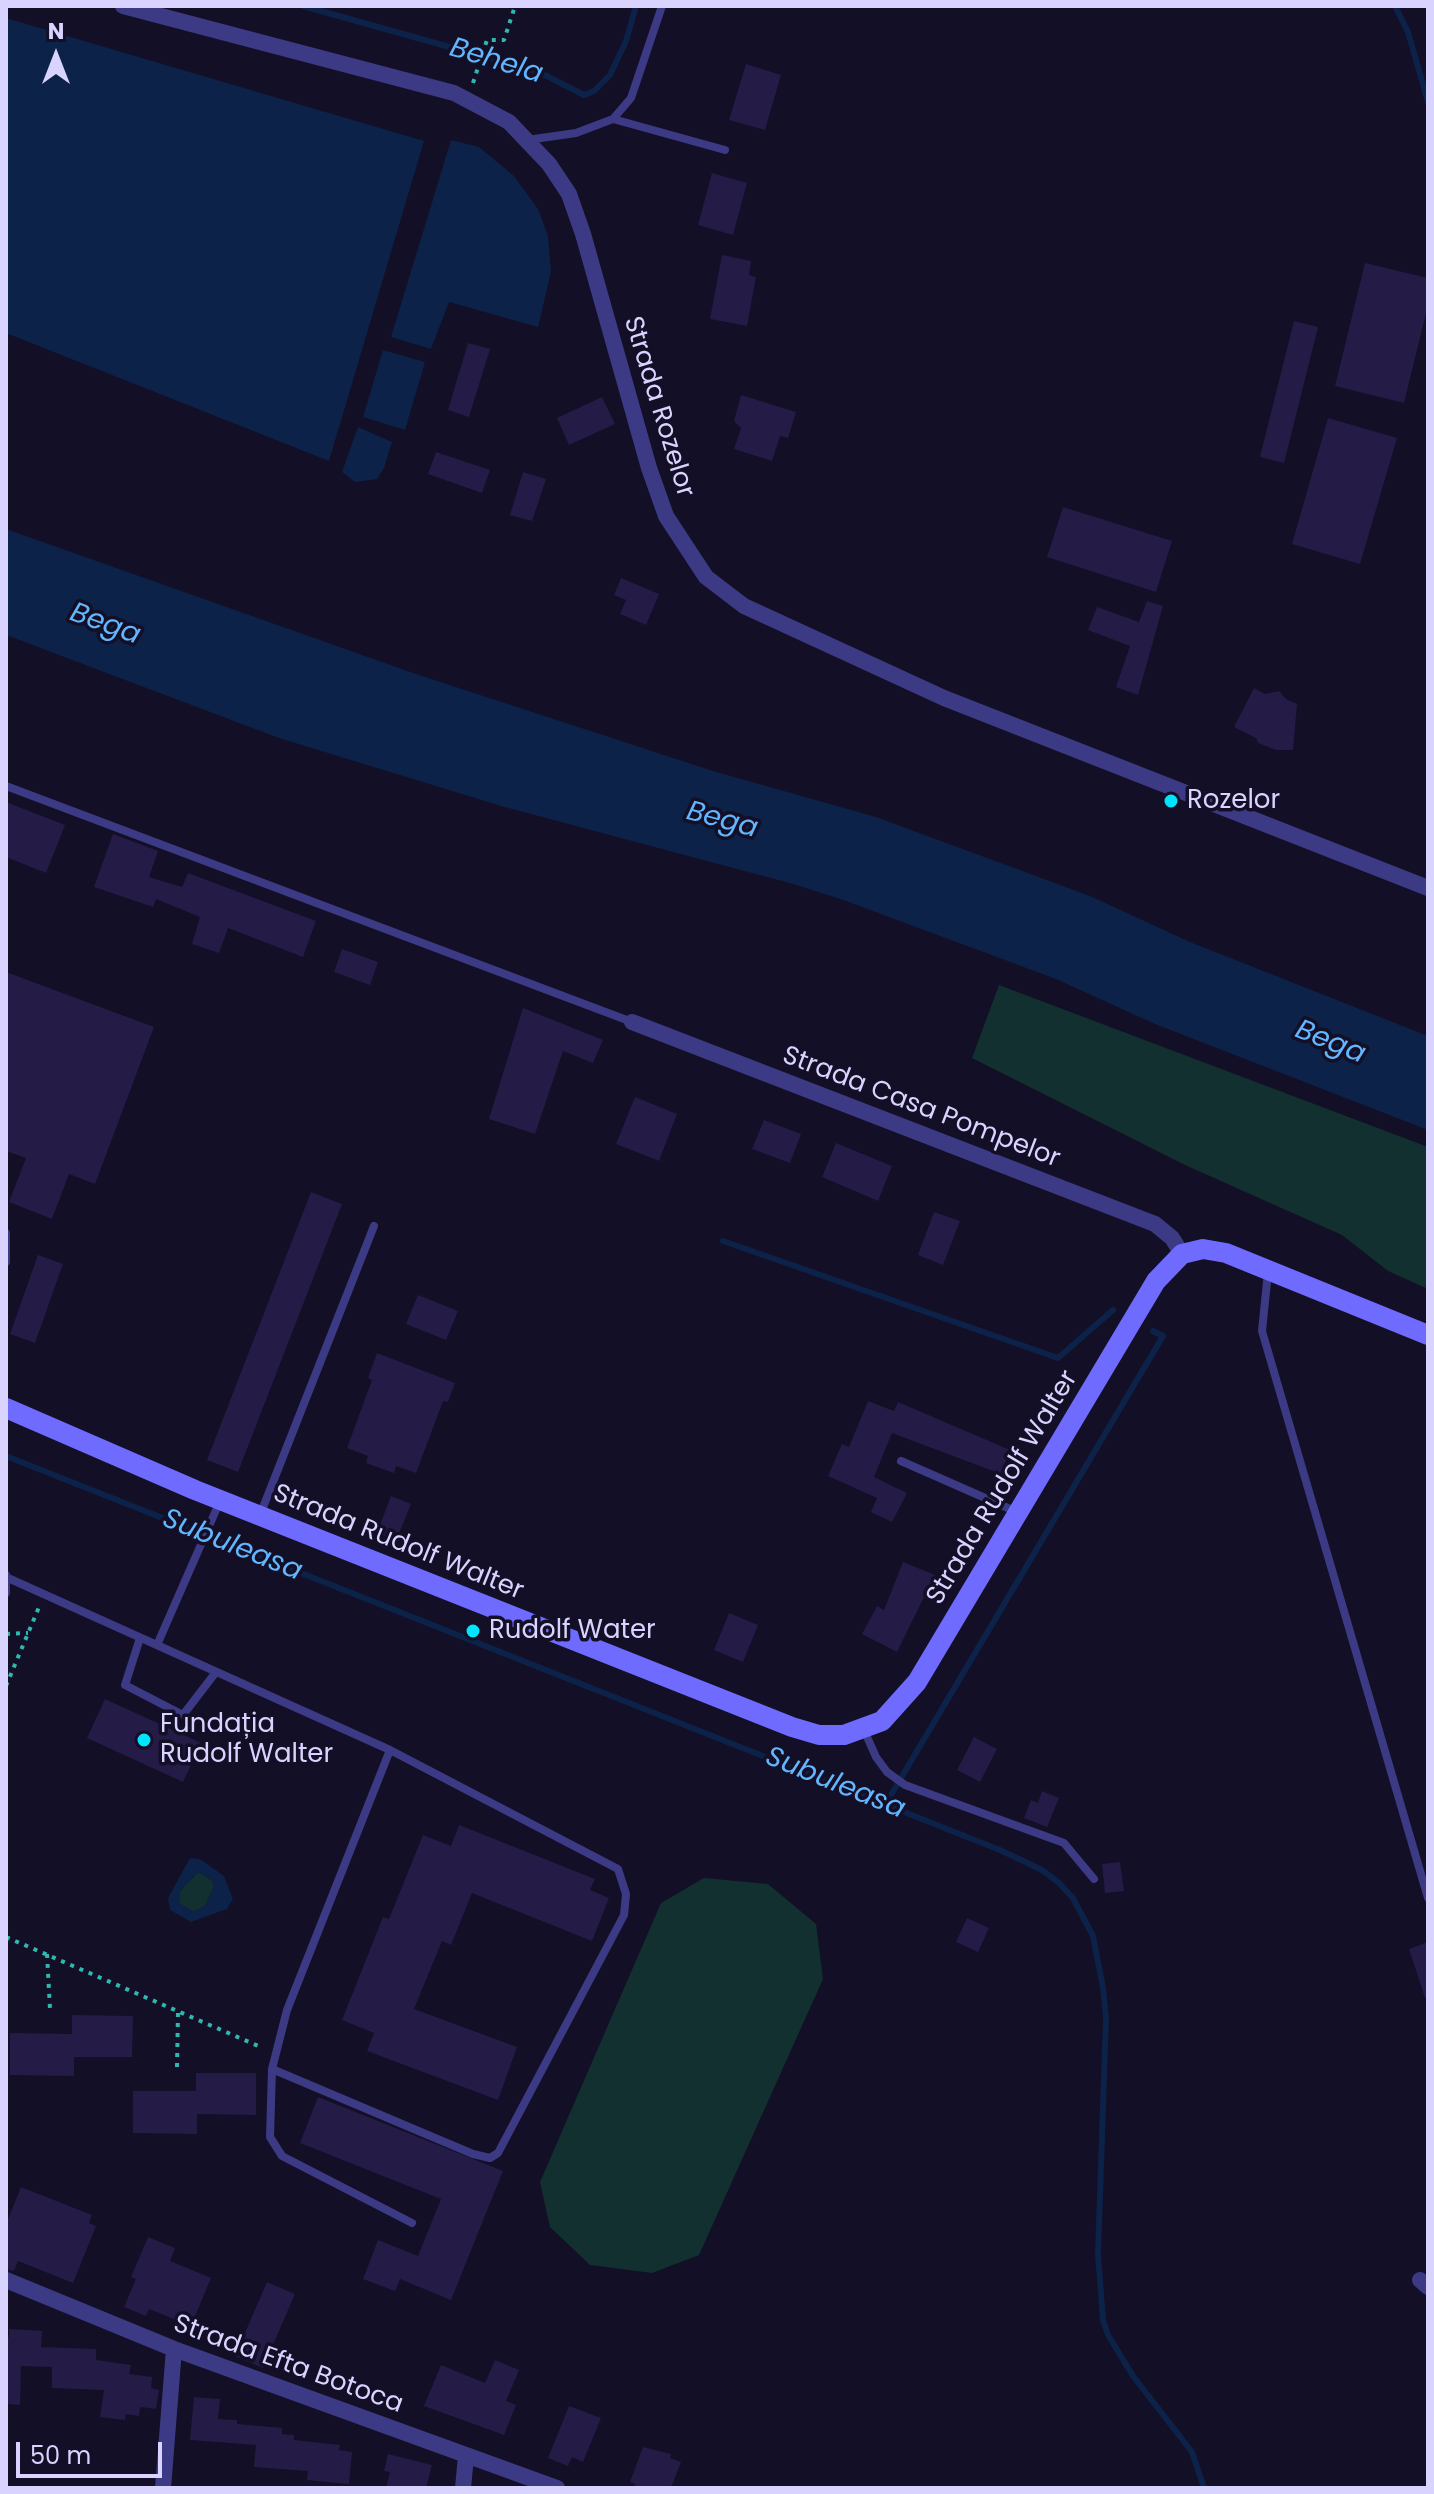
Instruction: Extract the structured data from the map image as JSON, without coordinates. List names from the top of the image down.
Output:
{
  "streets": {
    "street": [
      "Strada Rozelor",
      "Strada Casa Pompelor",
      "Strada Rudolf Walter",
      "Strada Efta Botoca"
    ]
  },
  "crossings": [
    ["Strada Casa Pompelor", "Strada Rudolf Walter"]
  ],
  "water": ["Behela", "Bega", "Subuleasa"],
  "places": ["Rozelor", "Rudolf Water", "Fundația Rudolf Walter"],
  "scale_bar": "50 m",
  "north": "top"
}
